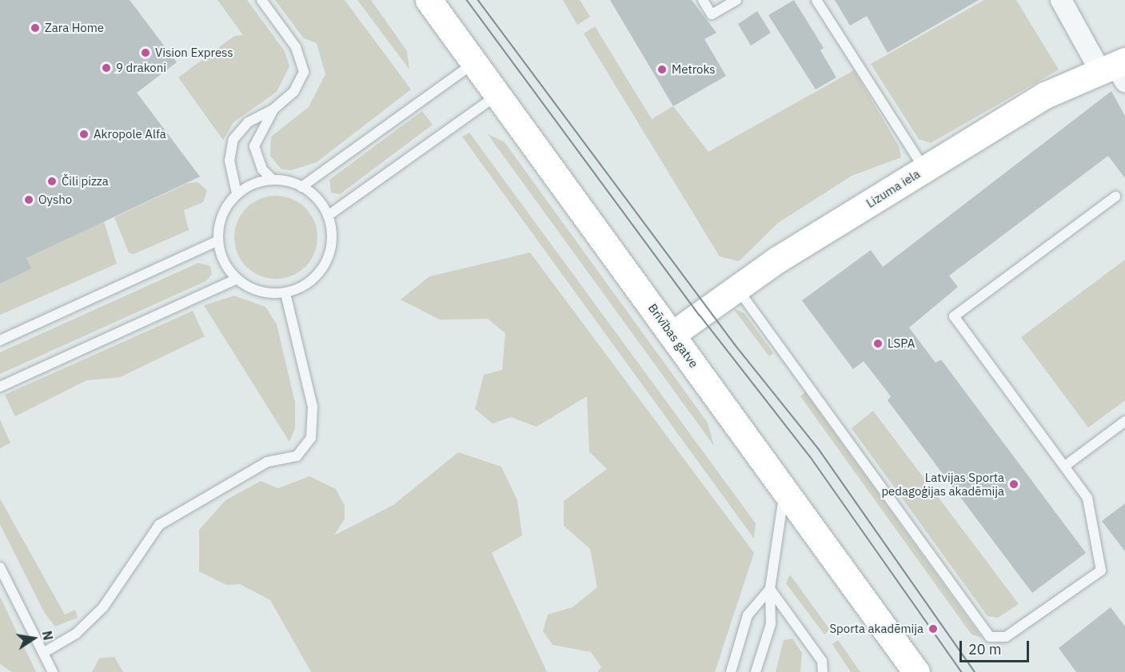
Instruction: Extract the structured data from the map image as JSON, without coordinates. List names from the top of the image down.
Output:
{
  "streets": {
    "main road": ["Lizuma iela", "Brīvības gatve"]
  },
  "crossings": [
    ["Lizuma iela", "Brīvības gatve"]
  ],
  "places": [
    "Zara Home",
    "Vision Express",
    "9 drakoni",
    "Metroks",
    "Akropole Alfa",
    "Čili pizza",
    "Oysho",
    "LSPA",
    "Latvijas Sporta pedagoģijas akadēmija",
    "Sporta akadēmija"
  ],
  "scale_bar": "20 m",
  "north": "right"
}
